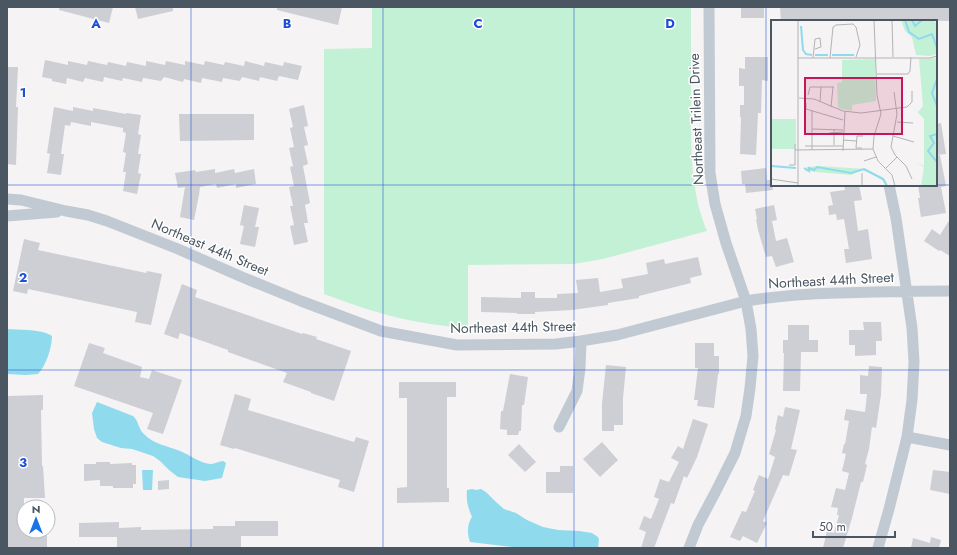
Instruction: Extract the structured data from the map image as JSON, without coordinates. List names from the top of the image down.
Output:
{
  "streets": {
    "street": ["Northeast Trilein Drive", "Northeast 44th Street"]
  },
  "crossings": [
    ["Northeast Trilein Drive", "Northeast 44th Street"]
  ],
  "scale_bar": "50 m",
  "north": "top",
  "grid": {
    "columns": [
      "A",
      "B",
      "C",
      "D"
    ],
    "rows": ["1", "2", "3"]
  }
}
